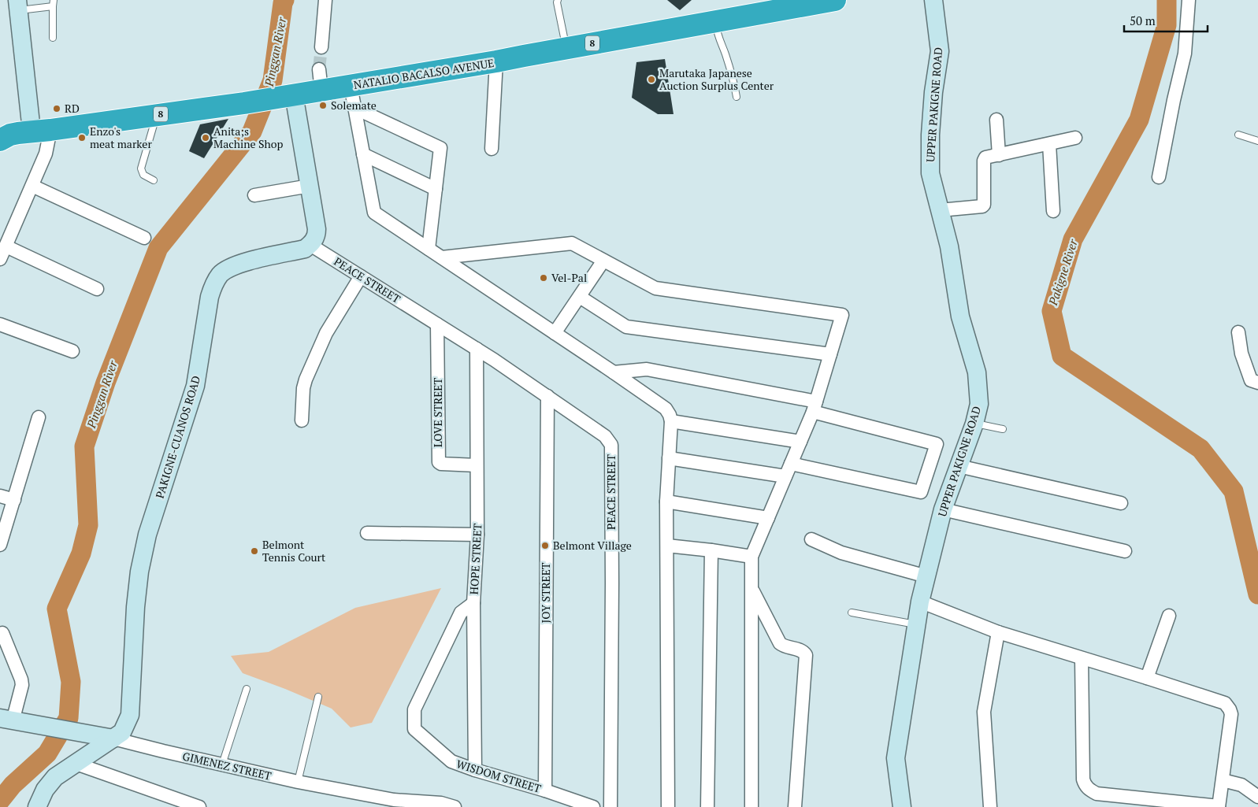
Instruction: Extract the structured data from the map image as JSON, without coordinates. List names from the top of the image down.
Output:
{
  "streets": {
    "highway": ["8", "NATALIO BACALSO AVENUE"],
    "street": [
      "UPPER PAKIGNE ROAD",
      "PEACE STREET",
      "LOVE STREET",
      "PAKIGNE-CUANOS ROAD",
      "HOPE STREET",
      "JOY STREET",
      "GIMENEZ STREET",
      "WISDOM STREET"
    ]
  },
  "crossings": [
    ["PEACE STREET", "LOVE STREET"],
    ["PEACE STREET", "PAKIGNE-CUANOS ROAD"],
    ["PEACE STREET", "HOPE STREET"],
    ["PEACE STREET", "JOY STREET"],
    ["LOVE STREET", "HOPE STREET"],
    ["PAKIGNE-CUANOS ROAD", "GIMENEZ STREET"],
    ["HOPE STREET", "WISDOM STREET"],
    ["JOY STREET", "WISDOM STREET"]
  ],
  "water": ["Pinggan River", "Pakigne River"],
  "places": [
    "Marutaka Japanese Auction Surplus Center",
    "Solemate",
    "RD",
    "Enzo's meat marker",
    "Anita;s Machine Shop",
    "Vel-Pal",
    "Belmont Village",
    "Belmont Tennis Court"
  ],
  "scale_bar": "50 m"
}
